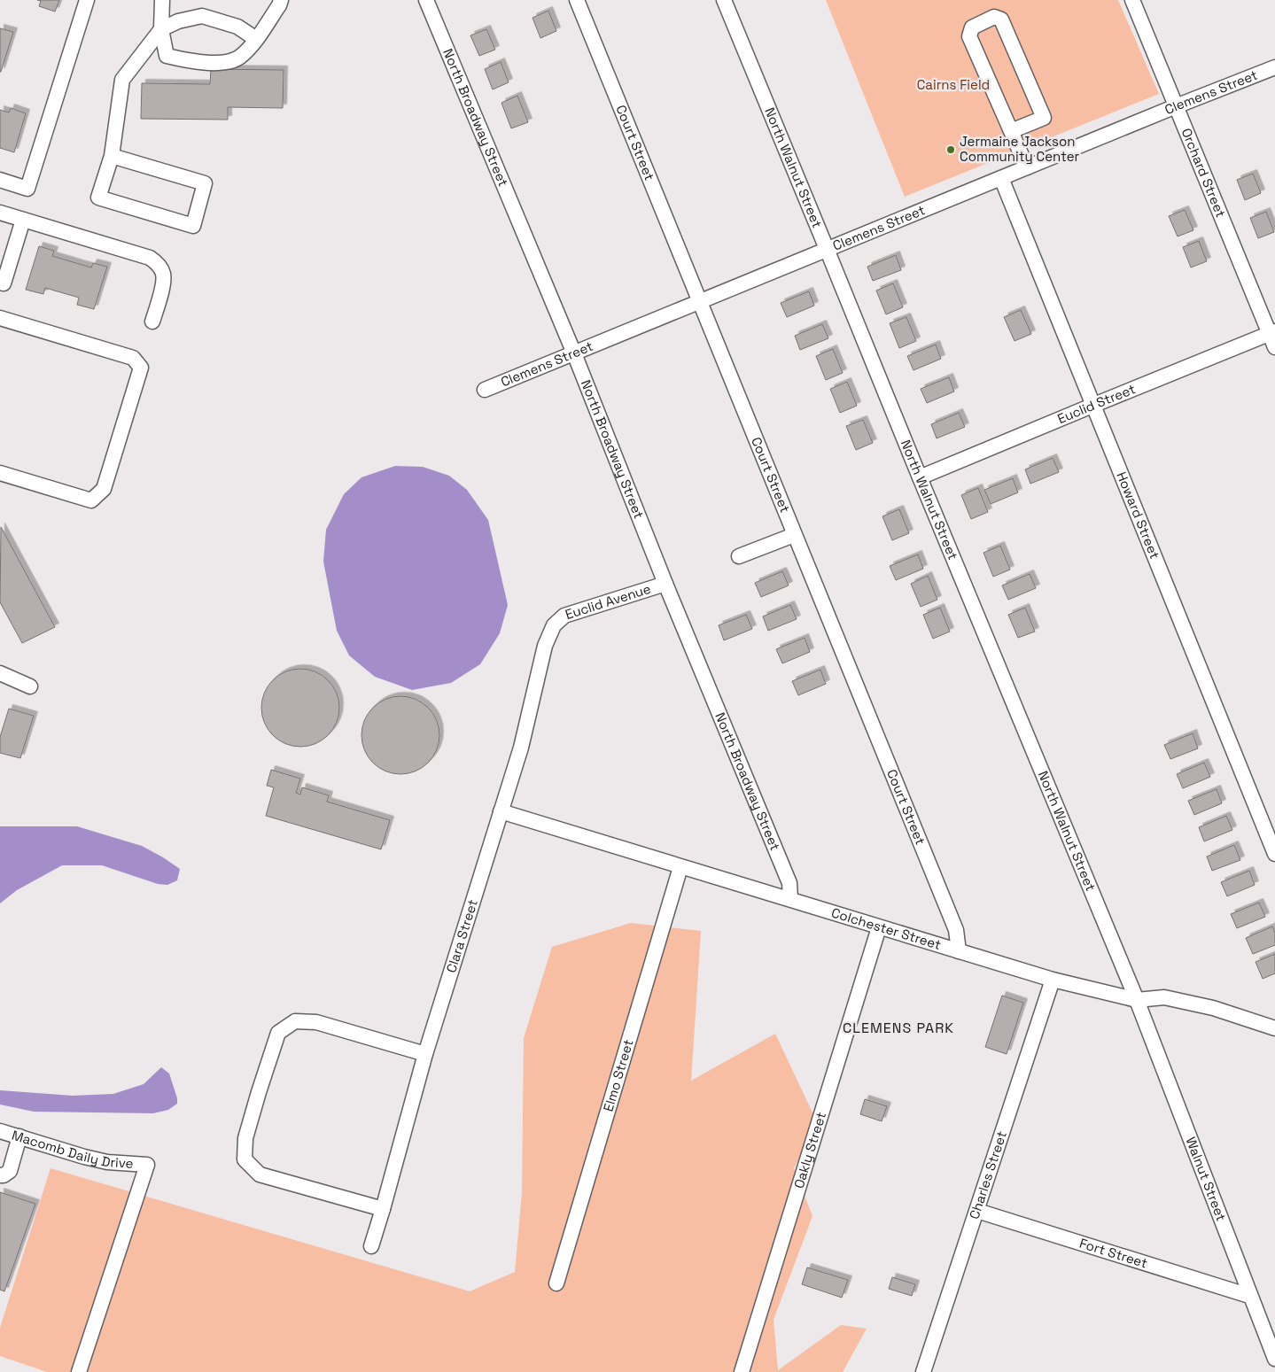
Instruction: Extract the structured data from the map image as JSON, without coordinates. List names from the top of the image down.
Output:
{
  "streets": {
    "street": [
      "Clemens Street",
      "North Broadway Street",
      "Court Street",
      "North Walnut Street",
      "Orchard Street",
      "Euclid Street",
      "Howard Street",
      "Euclid Avenue",
      "Colchester Street",
      "Clara Street",
      "Elmo Street",
      "Macomb Daily Drive",
      "Oakly Street",
      "Charles Street",
      "Walnut Street",
      "Fort Street"
    ]
  },
  "crossings": [
    ["Clemens Street", "North Broadway Street"],
    ["Clemens Street", "Court Street"],
    ["Clemens Street", "North Walnut Street"],
    ["Clemens Street", "Orchard Street"],
    ["Clemens Street", "Howard Street"],
    ["North Broadway Street", "Euclid Avenue"],
    ["North Broadway Street", "Colchester Street"],
    ["Court Street", "Colchester Street"],
    ["North Walnut Street", "Euclid Street"],
    ["North Walnut Street", "Colchester Street"],
    ["North Walnut Street", "Walnut Street"],
    ["Orchard Street", "Euclid Street"],
    ["Euclid Street", "Howard Street"],
    ["Euclid Avenue", "Clara Street"],
    ["Colchester Street", "Clara Street"],
    ["Colchester Street", "Elmo Street"],
    ["Colchester Street", "Oakly Street"],
    ["Colchester Street", "Charles Street"],
    ["Colchester Street", "Walnut Street"],
    ["Charles Street", "Fort Street"],
    ["Walnut Street", "Fort Street"]
  ],
  "districts": ["CLEMENS PARK"],
  "parks": ["Cairns Field"],
  "places": ["Jermaine Jackson Community Center"]
}
